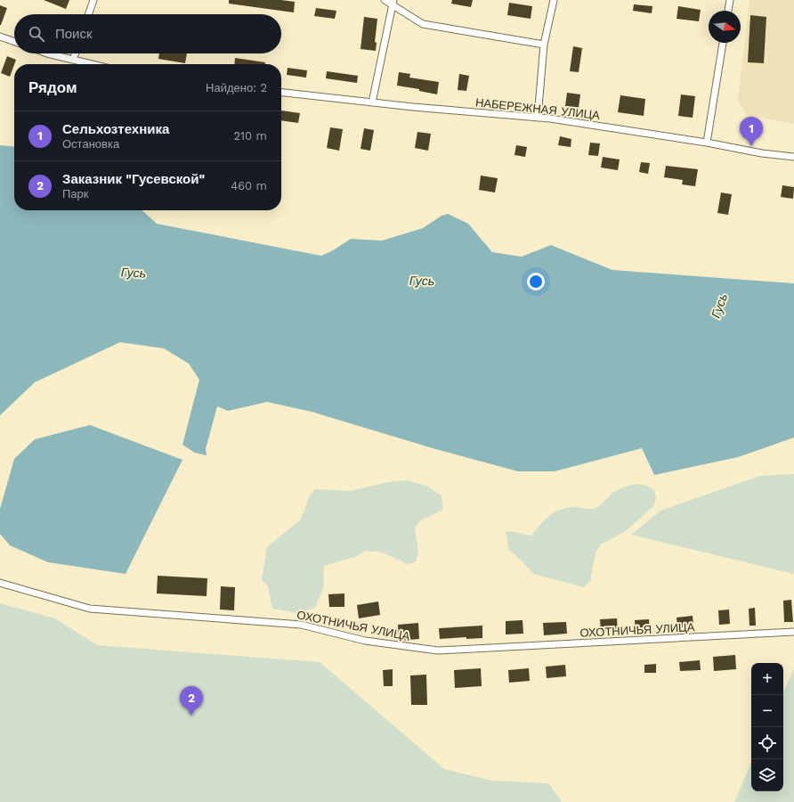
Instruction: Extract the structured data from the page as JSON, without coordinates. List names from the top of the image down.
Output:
{
  "streets": {
    "street": ["НАБЕРЕЖНАЯ УЛИЦА", "ОХОТНИЧЬЯ УЛИЦА"]
  },
  "water": ["Гусь"],
  "north": "right",
  "page": {
    "search": "Поиск",
    "heading": ["Рядом", "Найдено: 2"],
    "list": [
      {
        "mark": "1",
        "name": "Сельхозтехника",
        "note": "Остановка",
        "value": "210 m"
      },
      {
        "mark": "2",
        "name": "Заказник \"Гусевской\"",
        "note": "Парк",
        "value": "460 m"
      }
    ],
    "pins": ["1", "2"],
    "map_buttons": ["+", "−"]
  }
}
